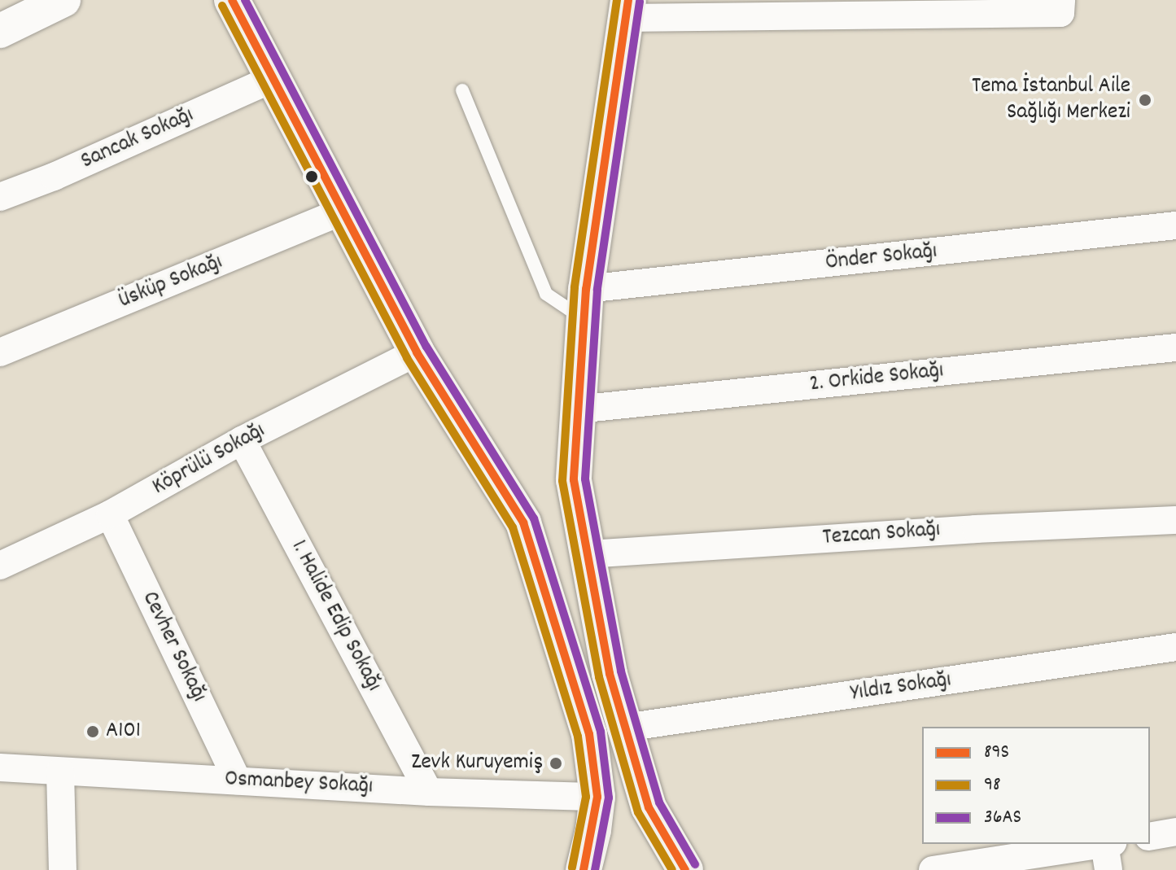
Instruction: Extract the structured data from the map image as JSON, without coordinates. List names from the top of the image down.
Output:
{
  "streets": {
    "street": [
      "Sancak Sokağı",
      "Önder Sokağı",
      "Üsküp Sokağı",
      "2. Orkide Sokağı",
      "Köprülü Sokağı",
      "Tezcan Sokağı",
      "1. Halide Edip Sokağı",
      "Cevher Sokağı",
      "Yıldız Sokağı",
      "Osmanbey Sokağı"
    ]
  },
  "crossings": [
    ["Köprülü Sokağı", "1. Halide Edip Sokağı"],
    ["Köprülü Sokağı", "Cevher Sokağı"],
    ["1. Halide Edip Sokağı", "Osmanbey Sokağı"],
    ["Cevher Sokağı", "Osmanbey Sokağı"]
  ],
  "places": ["Tema İstanbul Aile Sağlığı Merkezi", "A101", "Zevk Kuruyemiş"],
  "lines": ["transit line 89S", "transit line 98", "transit line 36AS"],
  "legend": ["89S", "98", "36AS"]
}
